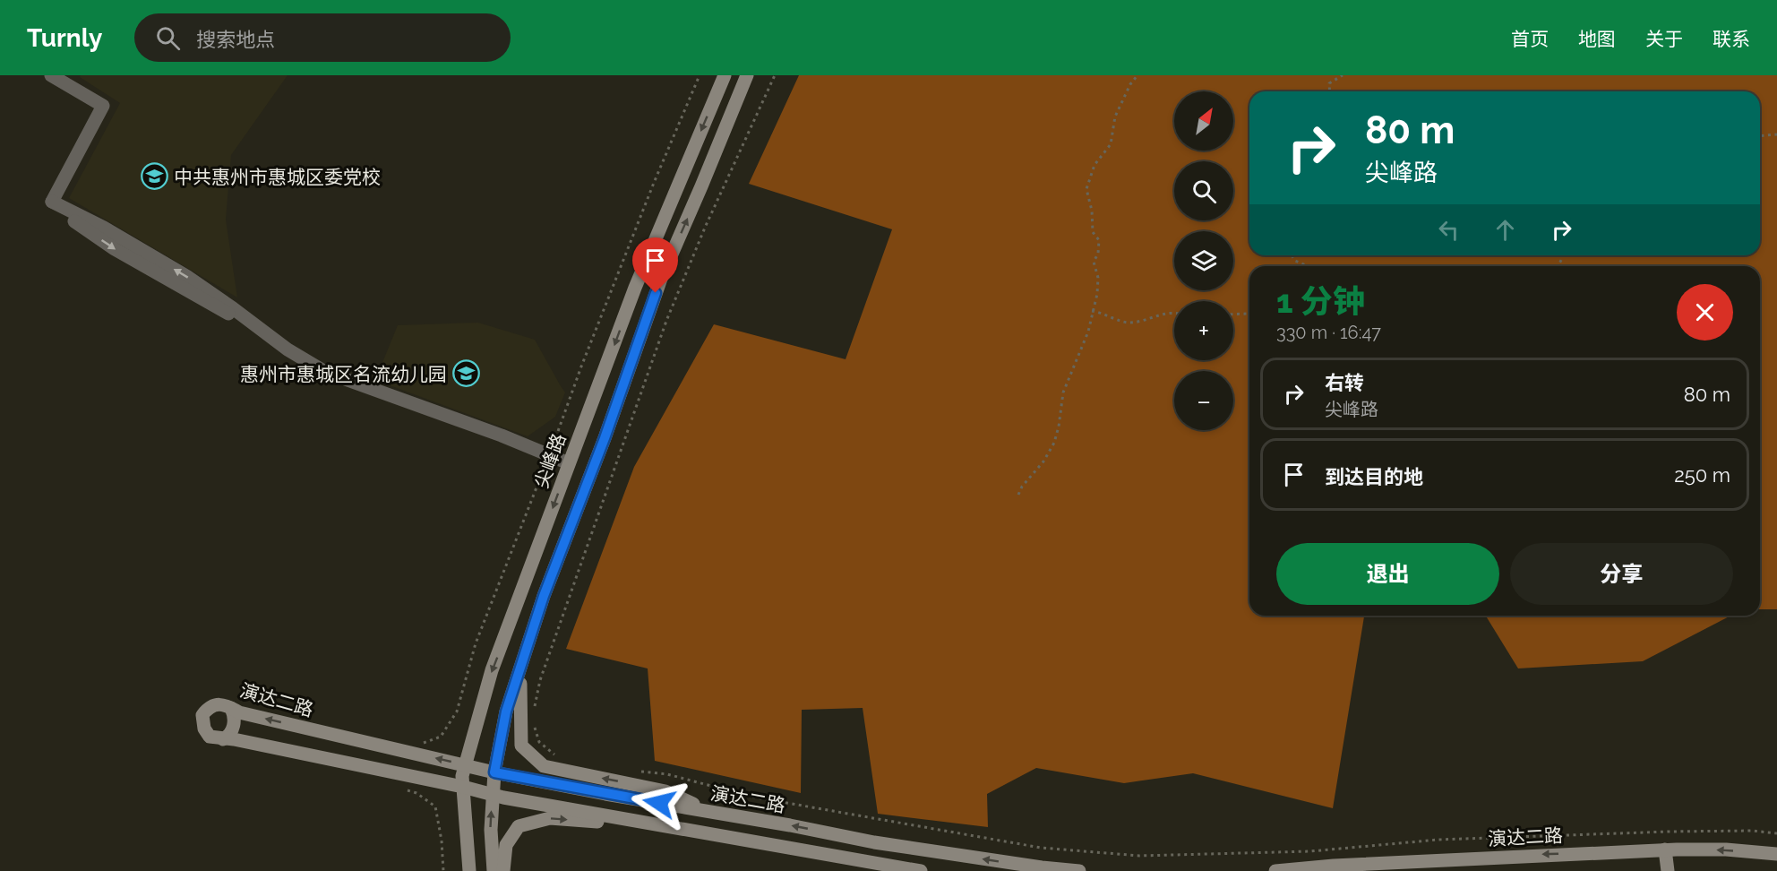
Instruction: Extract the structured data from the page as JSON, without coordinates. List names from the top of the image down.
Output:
{
  "streets": {
    "main road": ["尖峰路", "演达二路"]
  },
  "crossings": [
    ["尖峰路", "演达二路"]
  ],
  "places": {
    "school or university": ["中共惠州市惠城区委党校", "惠州市惠城区名流幼儿园"]
  },
  "north": "top right",
  "page": {
    "header": "Turnly",
    "search": "搜索地点",
    "nav": [
      "首页",
      "地图",
      "关于",
      "联系"
    ],
    "map_buttons": ["+", "−"],
    "turn": ["80 m", "尖峰路"],
    "heading": ["1 分钟", "330 m · 16:47"],
    "list": [
      {
        "name": "右转",
        "note": "尖峰路",
        "value": "80 m"
      },
      {
        "name": "到达目的地",
        "value": "250 m"
      }
    ],
    "buttons": ["退出", "分享"]
  }
}
